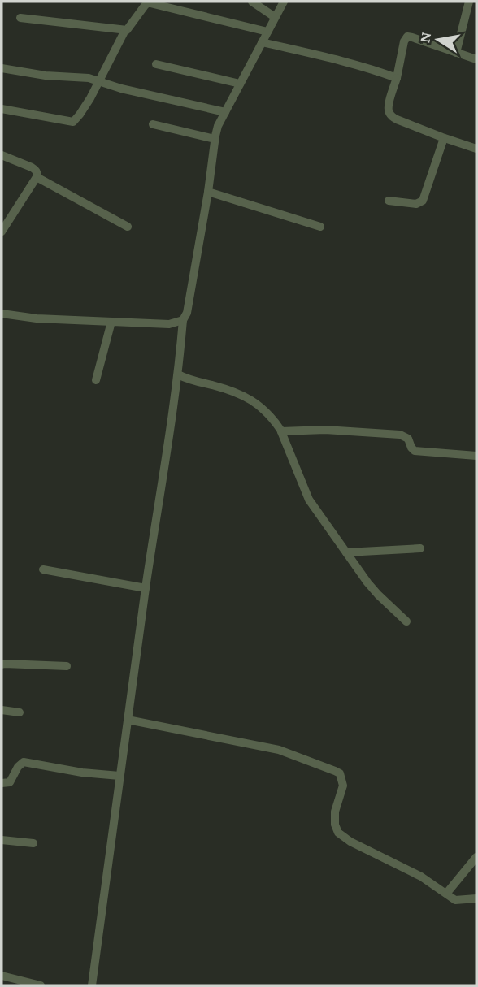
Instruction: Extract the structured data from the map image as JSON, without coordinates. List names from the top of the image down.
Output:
{
  "north": "left"
}
